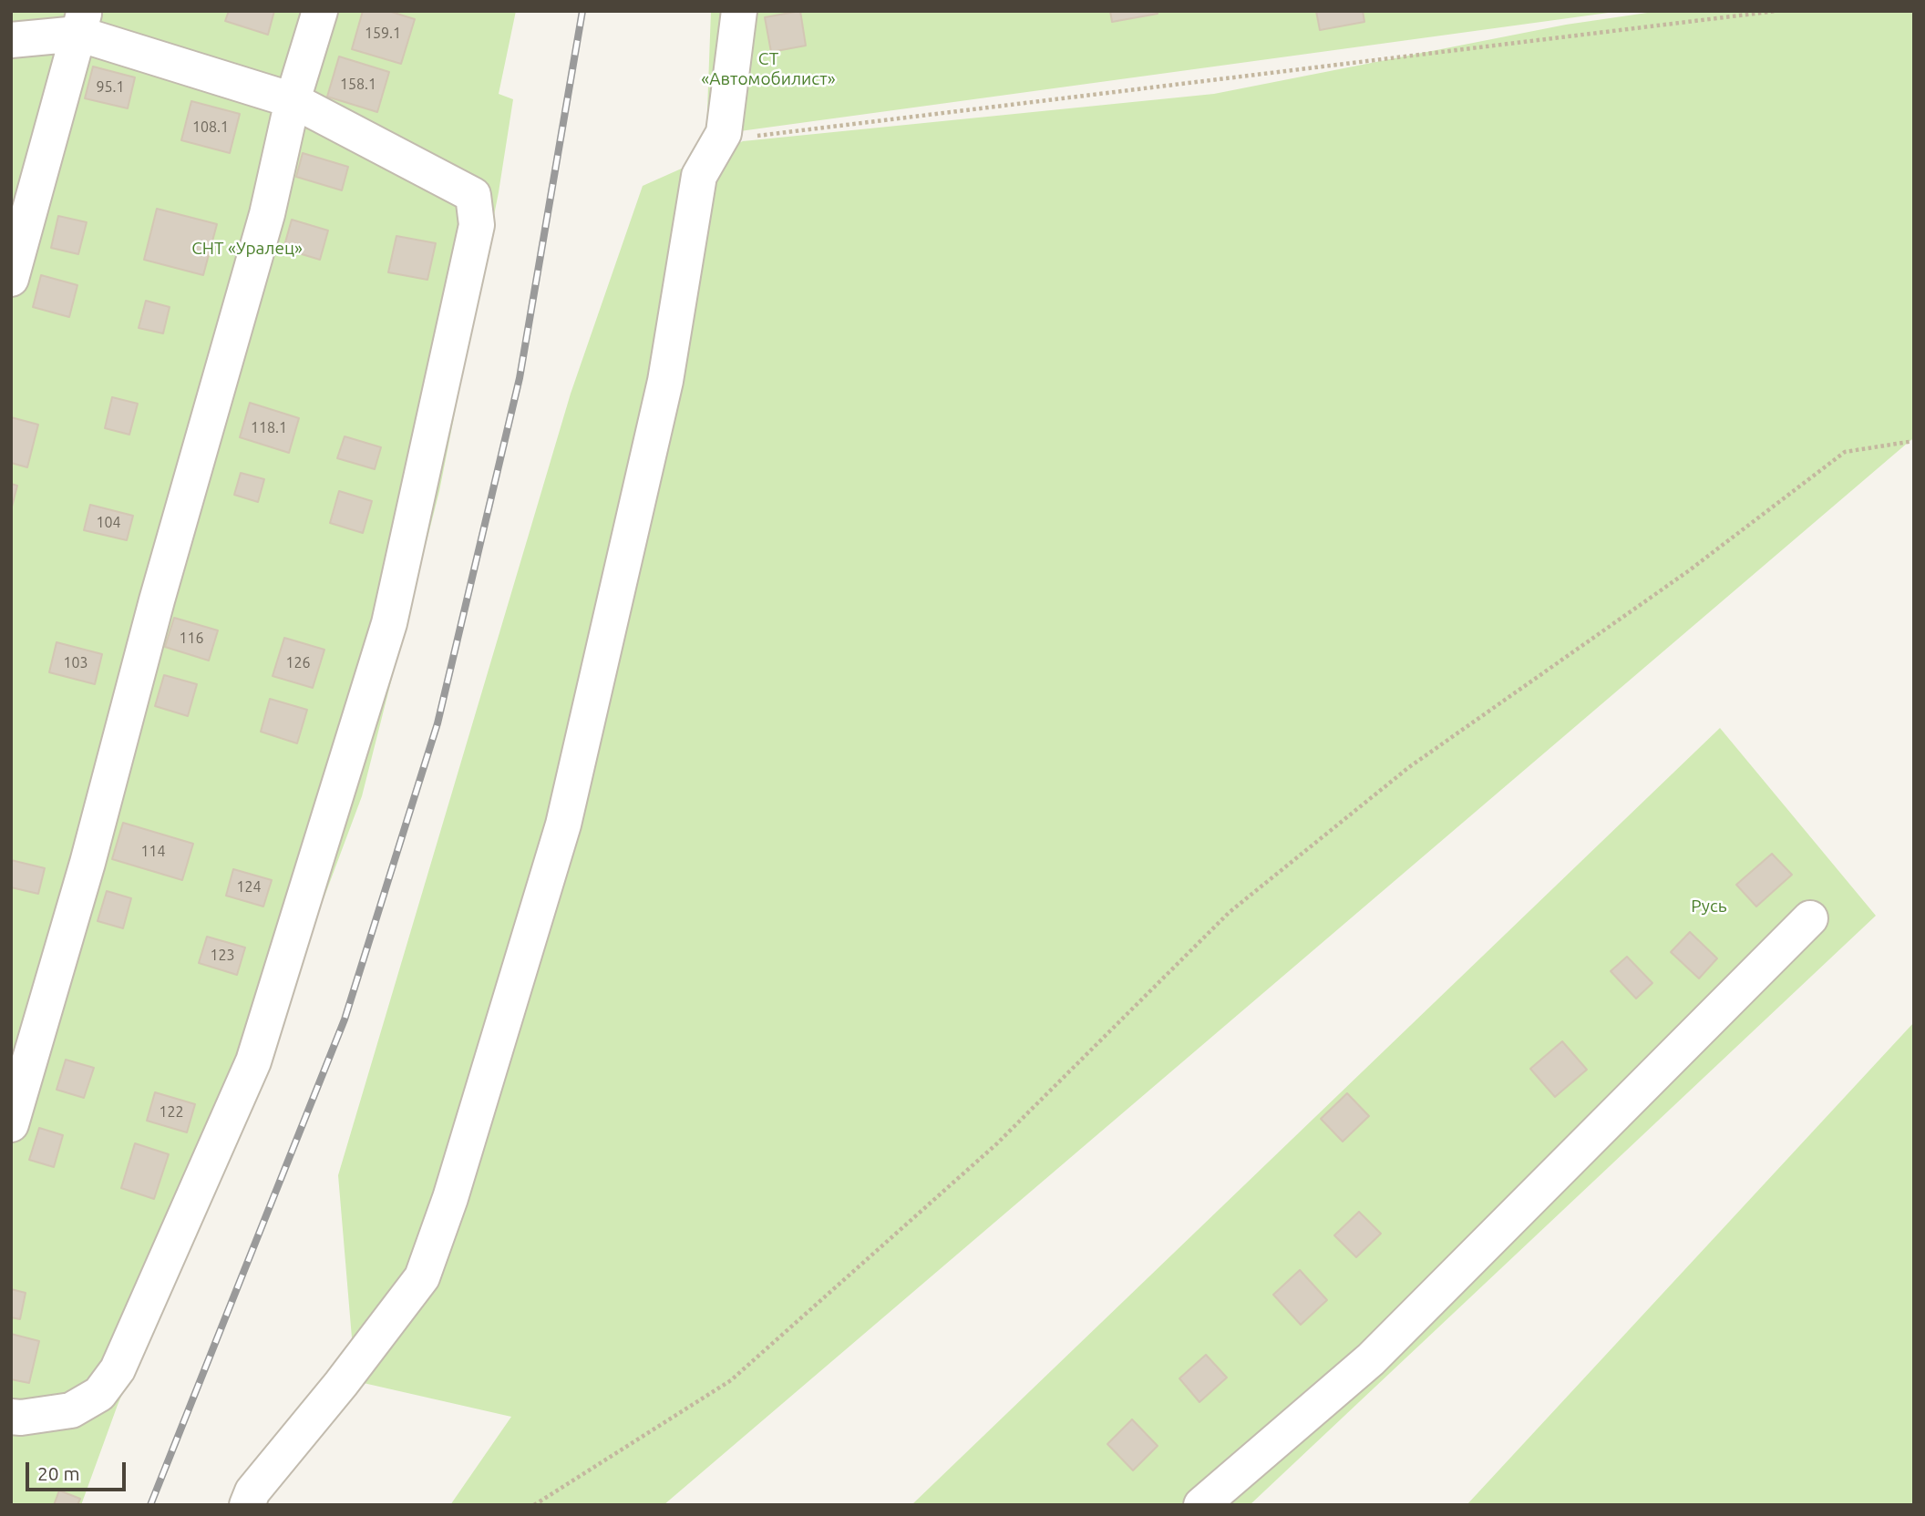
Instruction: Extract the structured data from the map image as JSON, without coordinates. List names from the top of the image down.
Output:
{
  "parks": ["СТ «Автомобилист»", "СНТ «Уралец»", "Русь"],
  "house_numbers": [
    "159.1",
    "158.1",
    "95.1",
    "108.1",
    "118.1",
    "104",
    "116",
    "103",
    "126",
    "114",
    "124",
    "123",
    "122"
  ],
  "scale_bar": "20 m"
}
